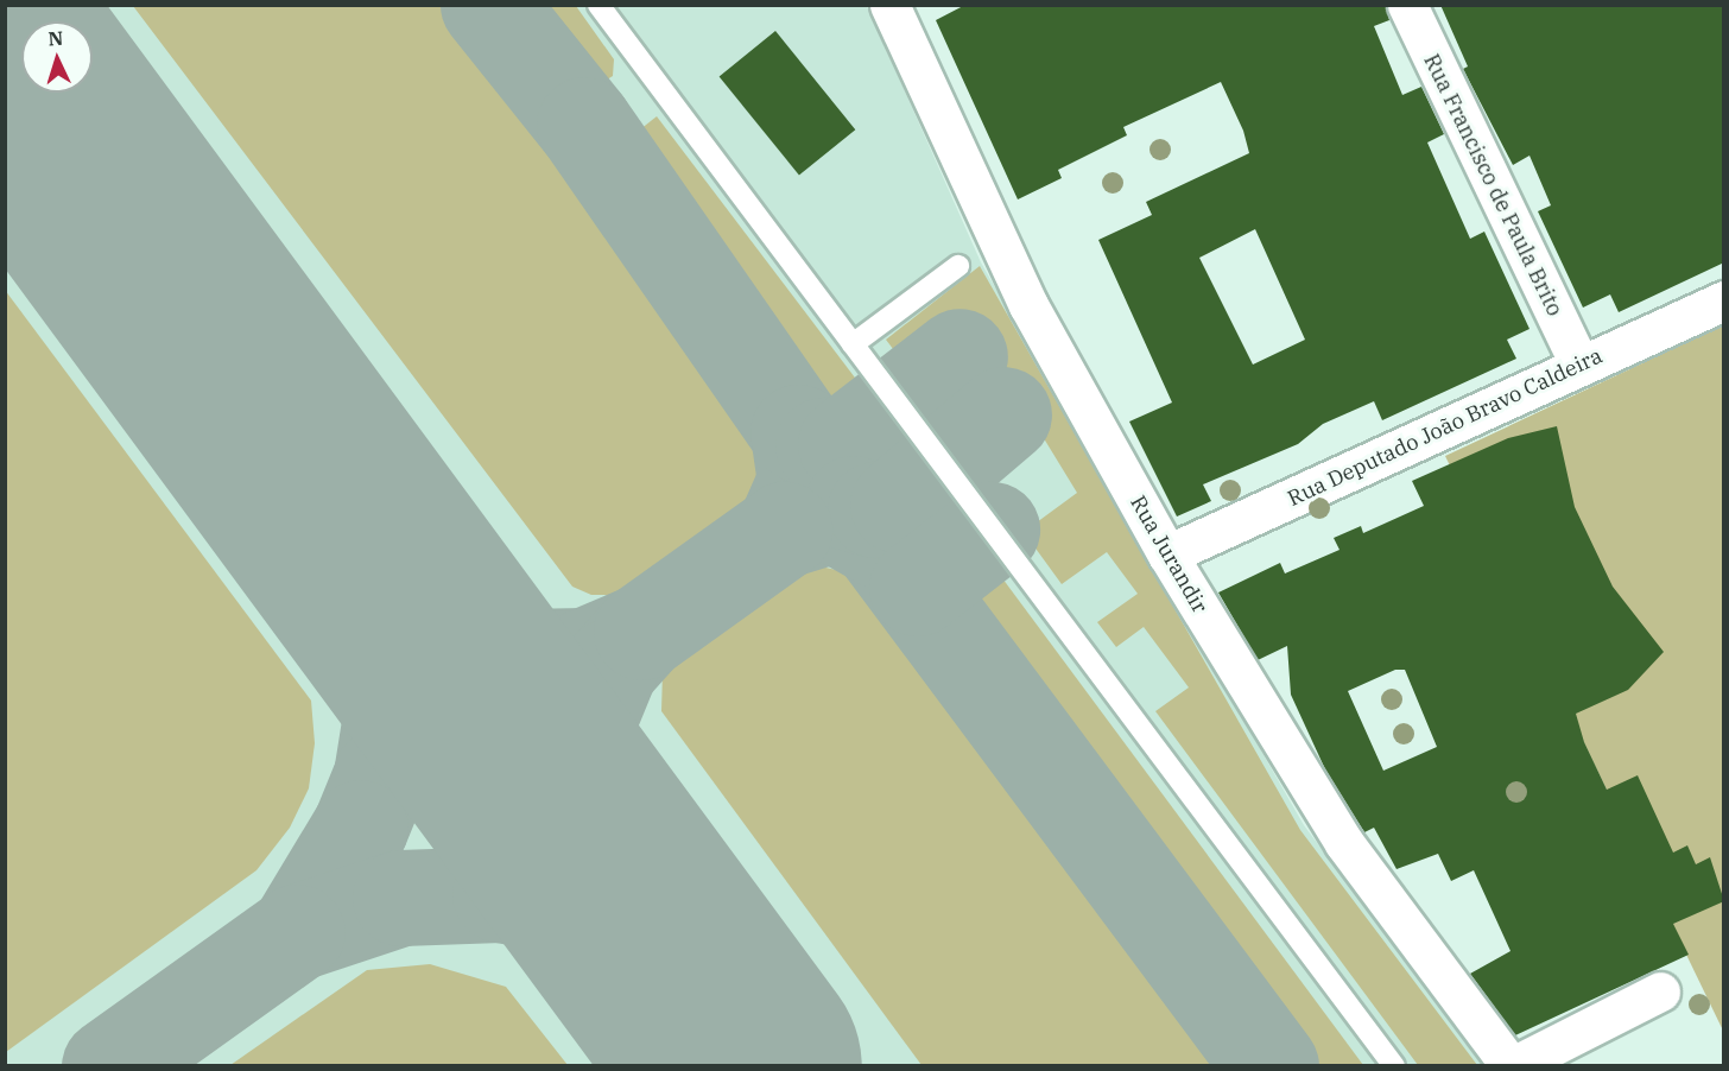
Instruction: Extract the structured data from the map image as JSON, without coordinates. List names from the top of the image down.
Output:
{
  "streets": {
    "street": ["Rua Francisco de Paula Brito", "Rua Deputado João Bravo Caldeira", "Rua Jurandir"]
  },
  "crossings": [
    ["Rua Francisco de Paula Brito", "Rua Deputado João Bravo Caldeira"],
    ["Rua Deputado João Bravo Caldeira", "Rua Jurandir"]
  ],
  "north": "top"
}
